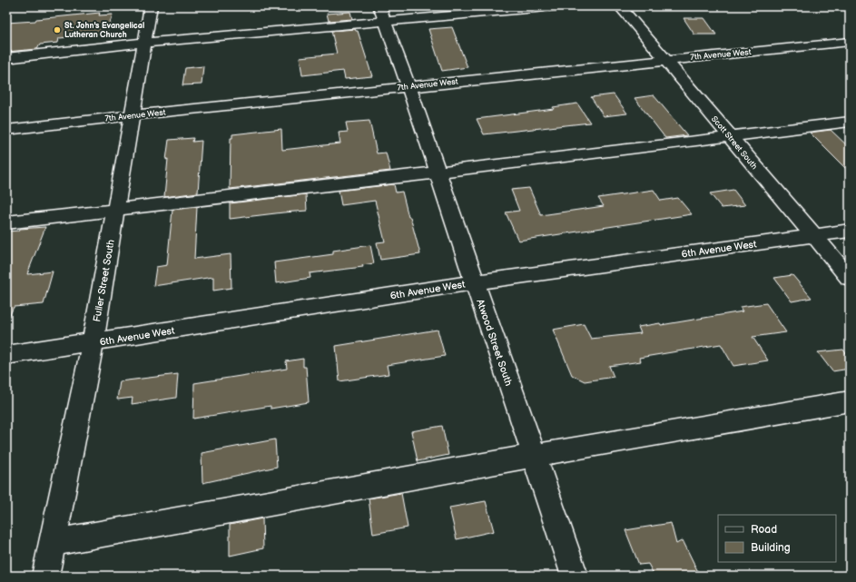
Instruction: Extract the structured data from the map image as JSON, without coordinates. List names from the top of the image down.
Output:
{
  "streets": {
    "street": [
      "7th Avenue West",
      "Scott Street South",
      "6th Avenue West",
      "Fuller Street South",
      "Atwood Street South"
    ]
  },
  "crossings": [
    ["7th Avenue West", "Scott Street South"],
    ["7th Avenue West", "Fuller Street South"],
    ["7th Avenue West", "Atwood Street South"],
    ["Scott Street South", "6th Avenue West"],
    ["6th Avenue West", "Fuller Street South"],
    ["6th Avenue West", "Atwood Street South"]
  ],
  "places": ["St. John's Evangelical Lutheran Church"],
  "legend": ["Road", "Building"]
}
